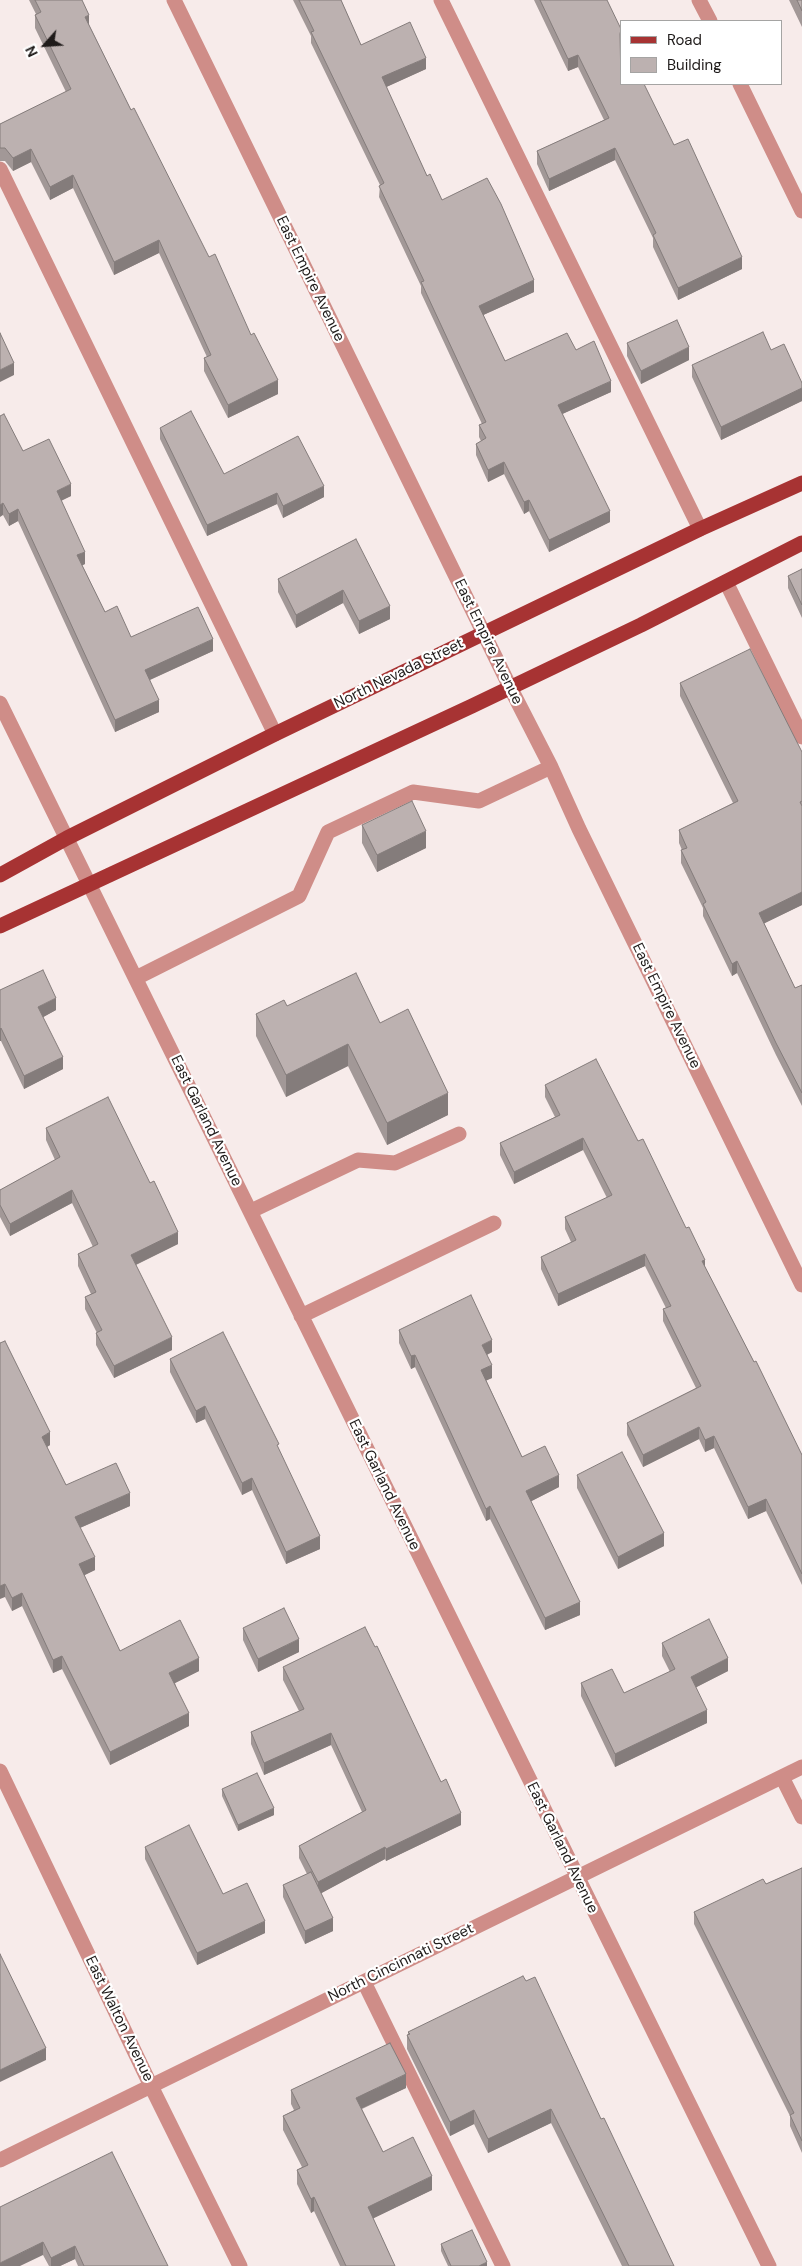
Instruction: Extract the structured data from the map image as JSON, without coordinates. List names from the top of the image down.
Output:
{
  "streets": {
    "main road": ["North Nevada Street"],
    "street": [
      "East Empire Avenue",
      "East Garland Avenue",
      "North Cincinnati Street",
      "East Walton Avenue"
    ]
  },
  "crossings": [
    ["East Empire Avenue", "North Nevada Street"],
    ["North Nevada Street", "East Garland Avenue"],
    ["East Garland Avenue", "North Cincinnati Street"],
    ["North Cincinnati Street", "East Walton Avenue"]
  ],
  "legend": ["Road", "Building"],
  "north": "bottom left"
}
